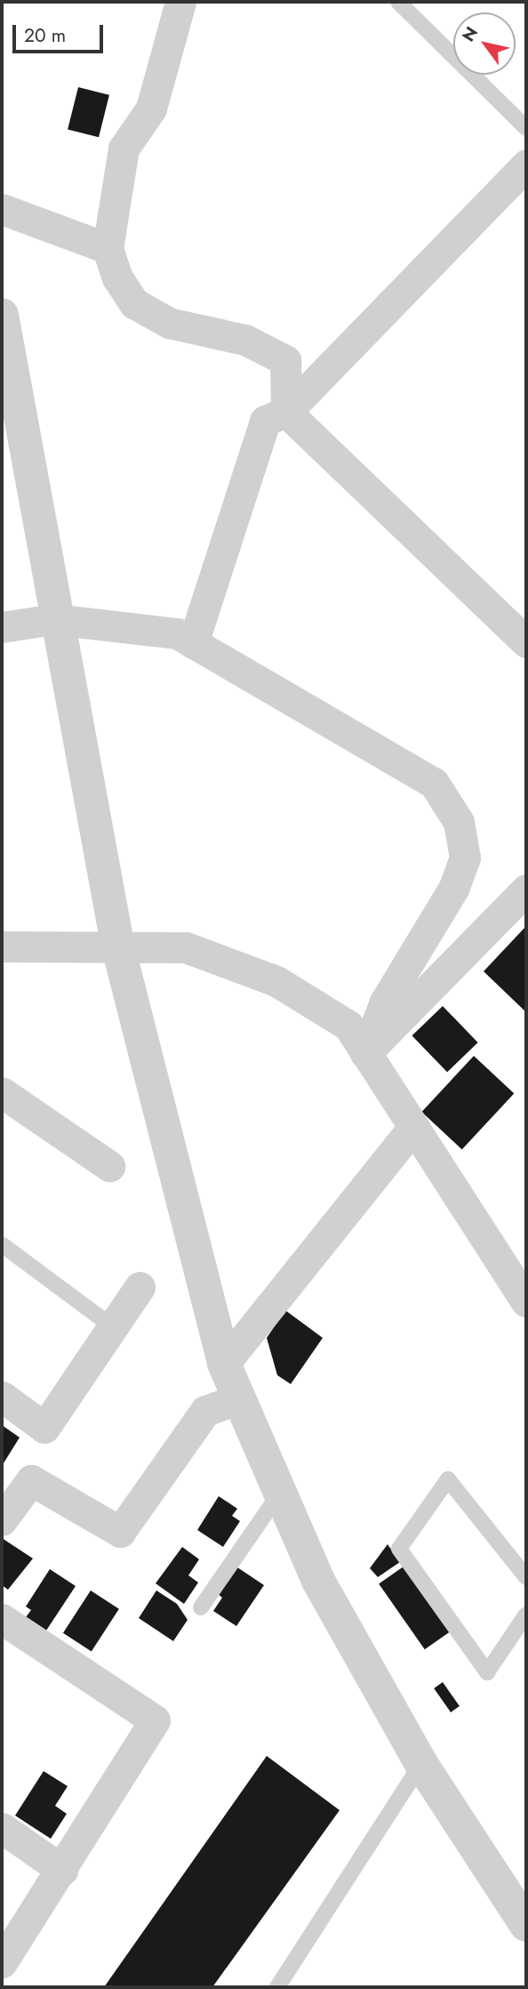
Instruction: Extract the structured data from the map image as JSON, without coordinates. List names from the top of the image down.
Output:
{
  "scale_bar": "20 m",
  "north": "top left"
}
